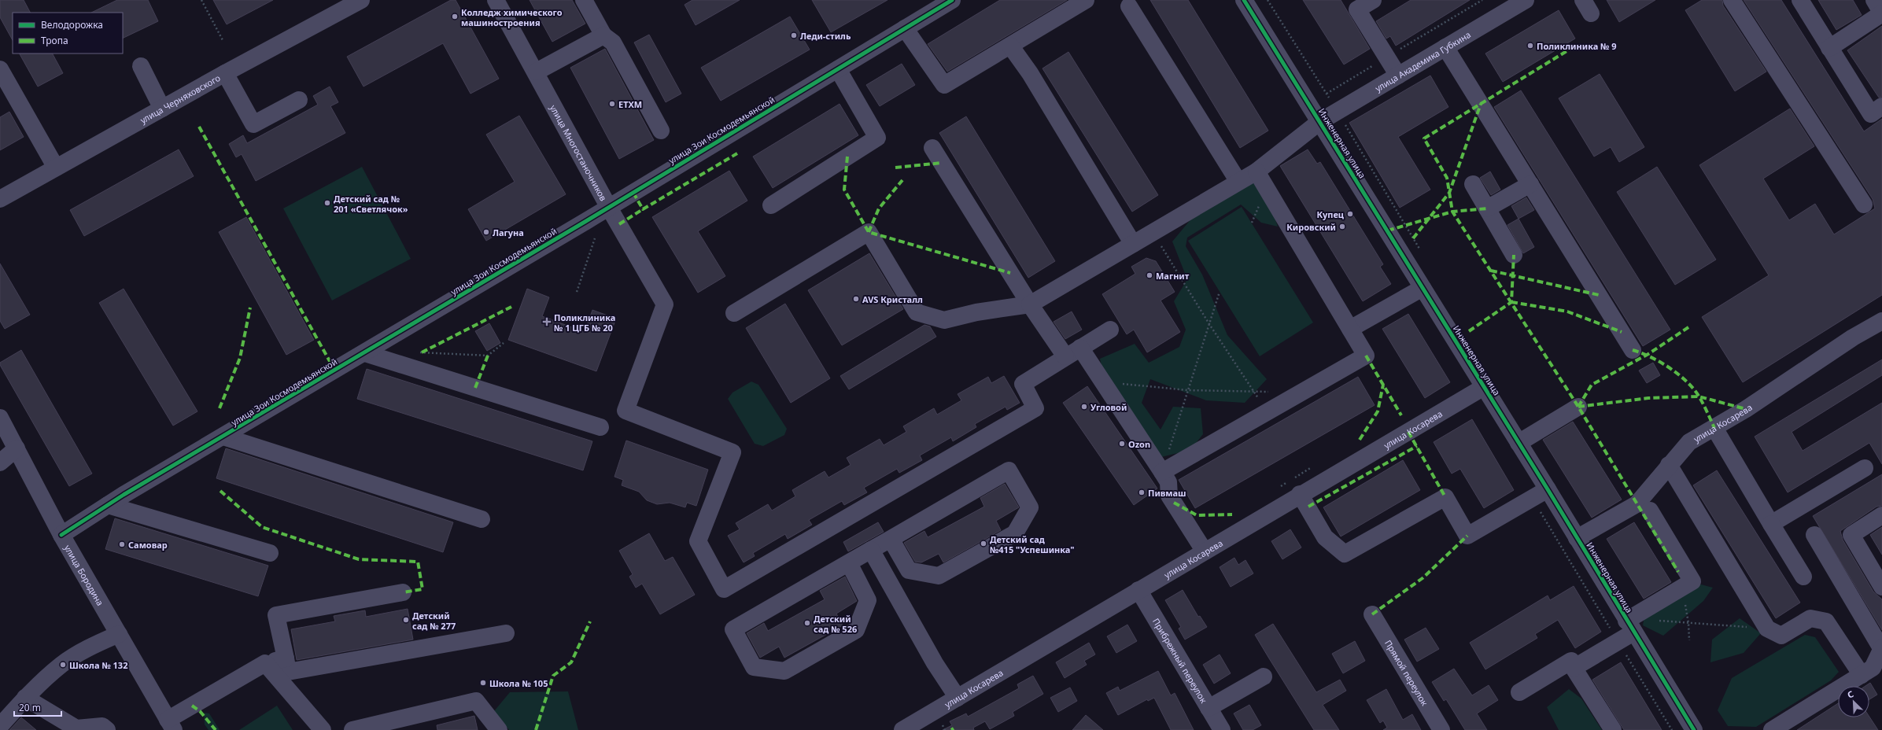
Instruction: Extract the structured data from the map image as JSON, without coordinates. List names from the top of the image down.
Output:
{
  "streets": {
    "street": [
      "улица Академика Губкина",
      "улица Черняховского",
      "улица Зои Космодемьянской",
      "Инженерная улица",
      "улица Многостаночников",
      "улица Косарева",
      "улица Бородина",
      "Прибрежный переулок",
      "Прямой переулок"
    ]
  },
  "crossings": [
    ["улица Академика Губкина", "Инженерная улица"],
    ["улица Зои Космодемьянской", "улица Многостаночников"],
    ["улица Зои Космодемьянской", "улица Бородина"],
    ["Инженерная улица", "улица Косарева"],
    ["улица Косарева", "Прибрежный переулок"]
  ],
  "places": {
    "other": [
      "Колледж химического машиностроения",
      "Леди-стиль",
      "Поликлиника № 9",
      "ЕТХМ",
      "Детский сад № 201 «Светлячок»",
      "Купец",
      "Кировский",
      "Лагуна",
      "Магнит",
      "AVS Кристалл",
      "Угловой",
      "Ozon",
      "Пивмаш",
      "Детский сад №415 \"Успешинка\"",
      "Самовар",
      "Детcкий сад № 277",
      "Детcкий сад № 526",
      "Школа № 132",
      "Школа № 105"
    ],
    "health": ["Поликлиника № 1 ЦГБ № 20"]
  },
  "legend": ["Велодорожка", "Тропа"],
  "scale_bar": "20 m",
  "north": "top left"
}
